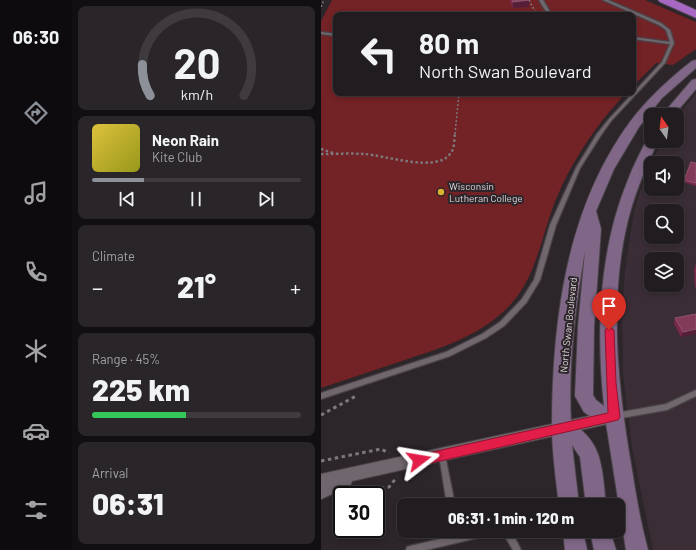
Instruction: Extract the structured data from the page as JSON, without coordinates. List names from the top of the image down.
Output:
{
  "streets": {
    "main road": ["North Swan Boulevard"]
  },
  "places": ["Wisconsin Lutheran College"],
  "north": "top",
  "page": {
    "tabs": "06:30",
    "turn": ["80 m", "North Swan Boulevard"],
    "song": ["Neon Rain", "Kite Club"],
    "tile": [
      "Climate",
      ["Range · 45%", "225 km"],
      ["Arrival", "06:31"]
    ],
    "heat": ["−", "21°", "+"],
    "limit": "30",
    "trip": "06:31 · 1 min · 120 m",
    "gauge": ["20", "km/h"]
  }
}
